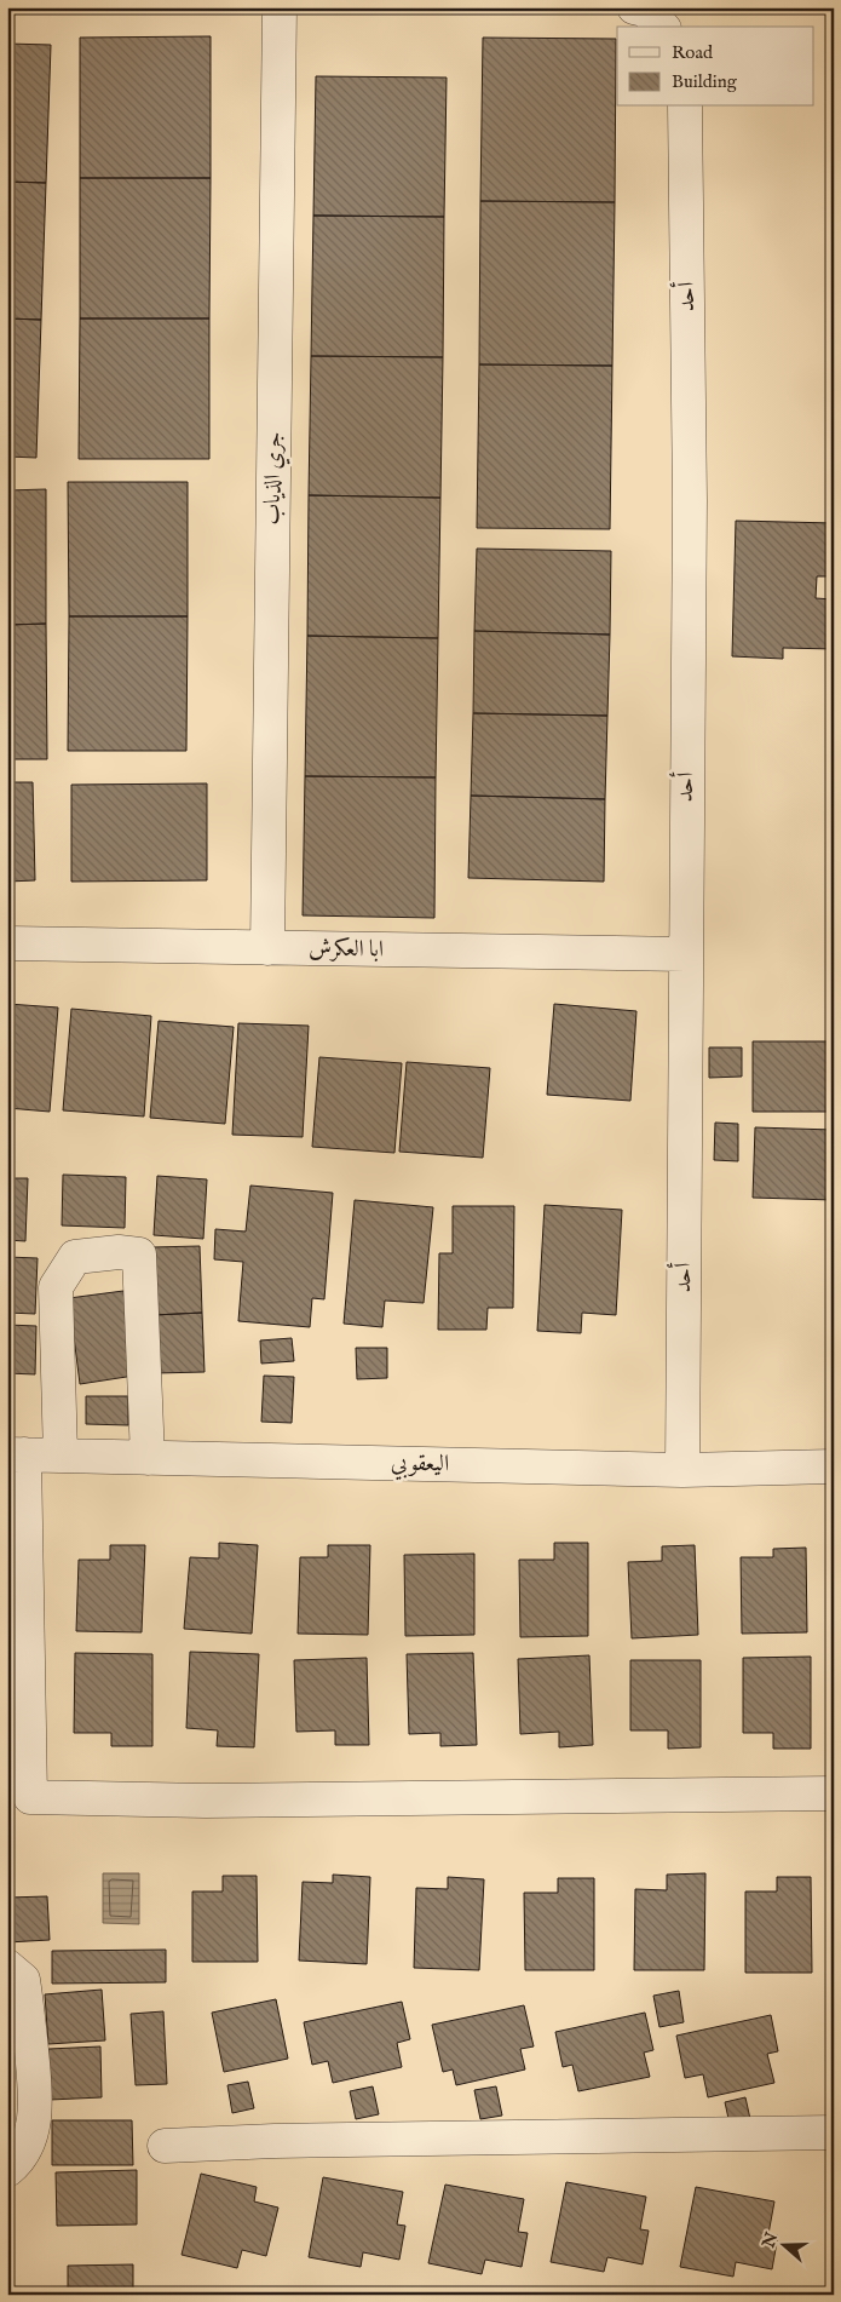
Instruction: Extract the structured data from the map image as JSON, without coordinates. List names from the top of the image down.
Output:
{
  "streets": {
    "street": [
      "أحد",
      "جري الذياب",
      "ابا العكرش",
      "اليعقوبي"
    ]
  },
  "crossings": [
    ["أحد", "ابا العكرش"],
    ["أحد", "اليعقوبي"],
    ["جري الذياب", "ابا العكرش"]
  ],
  "legend": ["Road", "Building"],
  "north": "left"
}
